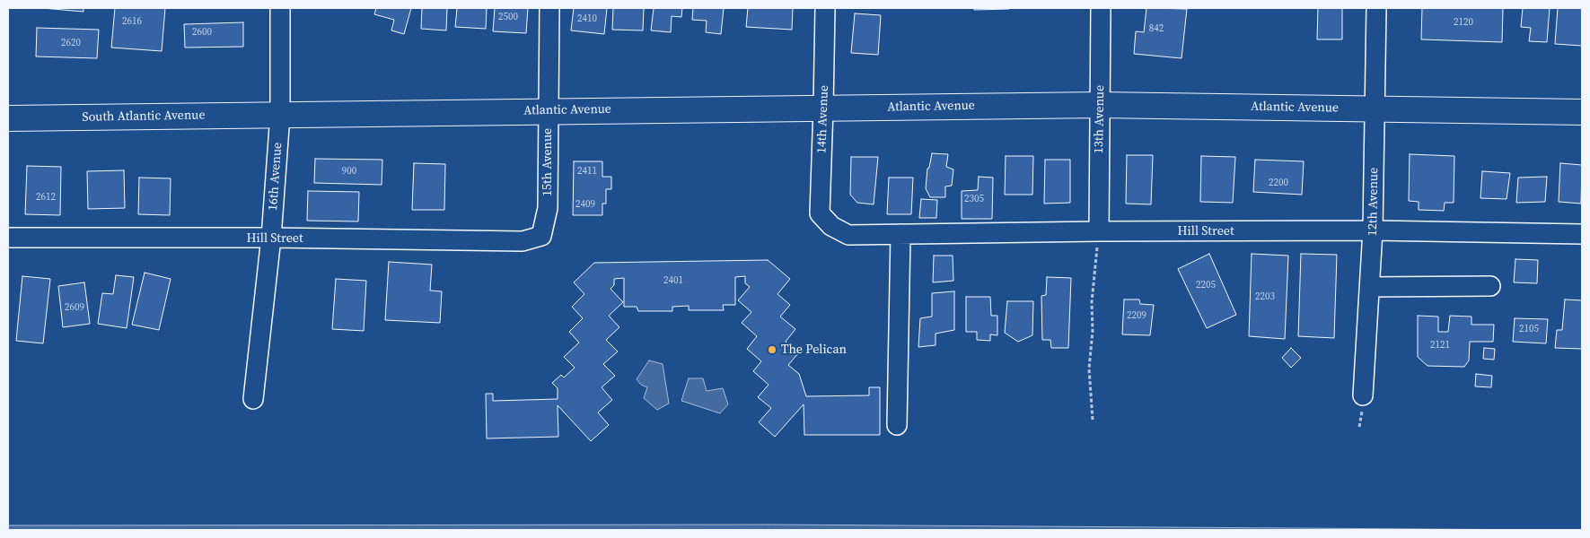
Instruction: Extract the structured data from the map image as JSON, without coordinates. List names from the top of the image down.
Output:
{
  "streets": {
    "main road": ["Atlantic Avenue", "South Atlantic Avenue"],
    "street": [
      "14th Avenue",
      "13th Avenue",
      "15th Avenue",
      "16th Avenue",
      "12th Avenue",
      "Hill Street"
    ]
  },
  "crossings": [
    ["Atlantic Avenue", "South Atlantic Avenue"],
    ["Atlantic Avenue", "14th Avenue"],
    ["Atlantic Avenue", "13th Avenue"],
    ["Atlantic Avenue", "15th Avenue"],
    ["Atlantic Avenue", "16th Avenue"],
    ["Atlantic Avenue", "12th Avenue"],
    ["South Atlantic Avenue", "16th Avenue"],
    ["14th Avenue", "Hill Street"],
    ["13th Avenue", "Hill Street"],
    ["15th Avenue", "Hill Street"],
    ["16th Avenue", "Hill Street"],
    ["12th Avenue", "Hill Street"]
  ],
  "places": ["The Pelican"],
  "house_numbers": [
    "2500",
    "2410",
    "2616",
    "2120",
    "842",
    "2600",
    "2620",
    "900",
    "2411",
    "2200",
    "2612",
    "2305",
    "2409",
    "2401",
    "2205",
    "2203",
    "2609",
    "2209",
    "2105",
    "2121"
  ]
}
